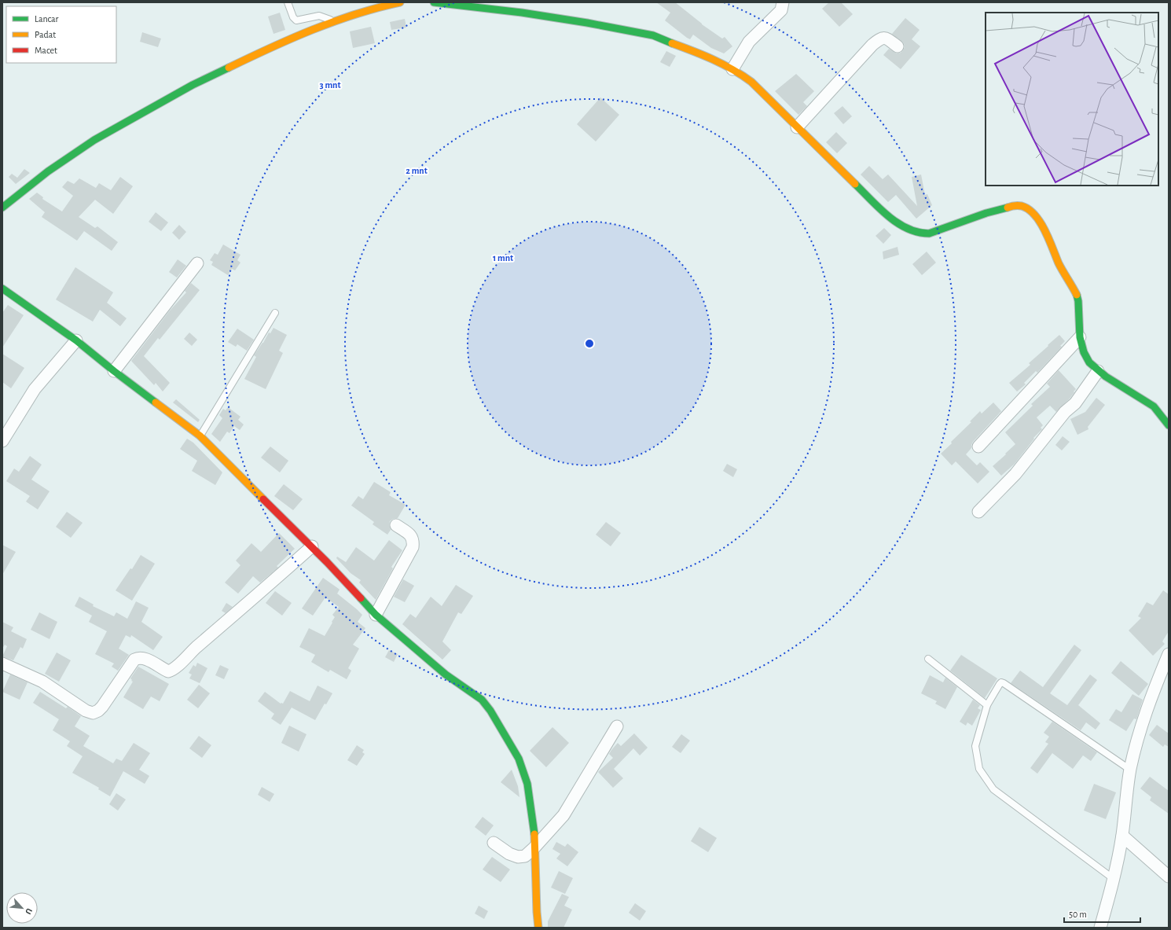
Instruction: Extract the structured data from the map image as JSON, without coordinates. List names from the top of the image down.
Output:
{
  "legend": ["Lancar", "Padat", "Macet"],
  "scale_bar": "50 m",
  "north": "bottom right",
  "rings": ["3 mnt", "2 mnt", "1 mnt"]
}
